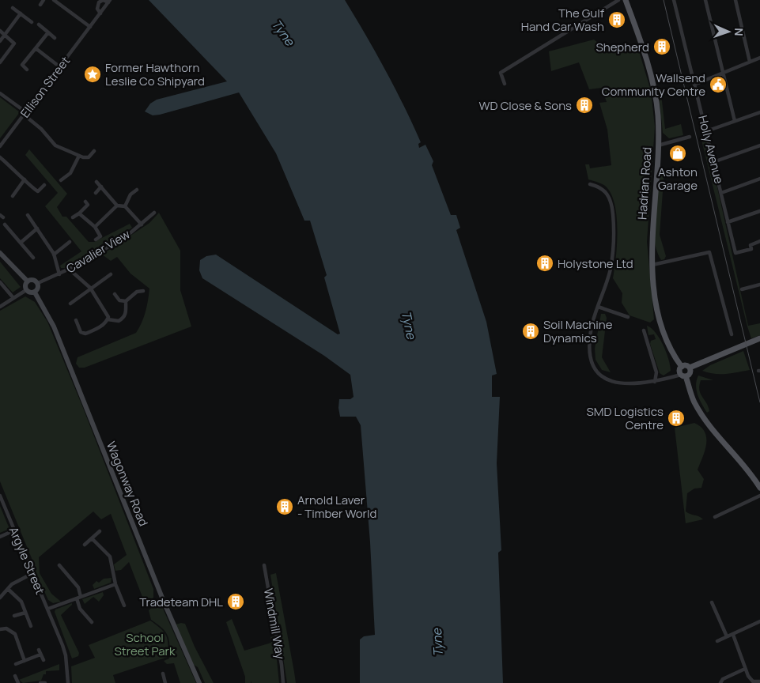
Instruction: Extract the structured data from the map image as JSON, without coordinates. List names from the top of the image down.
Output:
{
  "streets": {
    "main road": ["Hadrian Road", "Wagonway Road"],
    "street": [
      "Ellison Street",
      "Holly Avenue",
      "Cavalier View",
      "Argyle Street",
      "Windmill Way"
    ]
  },
  "crossings": [
    ["Cavalier View", "Wagonway Road"]
  ],
  "water": ["Tyne"],
  "parks": ["School Street Park"],
  "places": {
    "building": [
      "The Gulf Hand Car Wash",
      "Shepherd",
      "WD Close & Sons",
      "Holystone Ltd",
      "Soil Machine Dynamics",
      "SMD Logistics Centre",
      "Arnold Laver - Timber World",
      "Tradeteam DHL"
    ],
    "place": ["Former Hawthorn Leslie Co Shipyard"],
    "public building": ["Wallsend Community Centre"],
    "shop": ["Ashton Garage"]
  },
  "north": "right"
}
